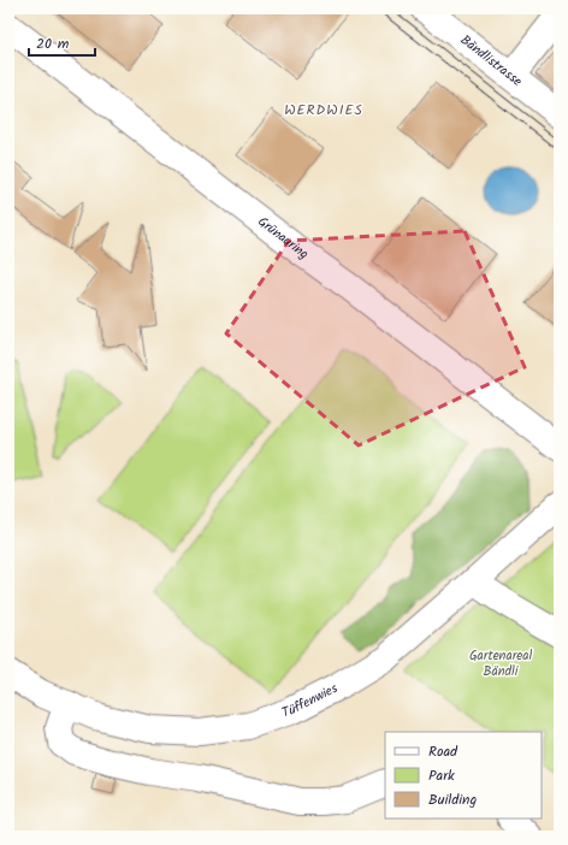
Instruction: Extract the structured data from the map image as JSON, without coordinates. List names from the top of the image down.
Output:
{
  "streets": {
    "street": ["Bändlistrasse", "Grünauring", "Tüffenwies"]
  },
  "districts": ["WERDWIES"],
  "parks": ["Gartenareal Bändli"],
  "legend": ["Road", "Park", "Building"],
  "scale_bar": "20 m"
}
